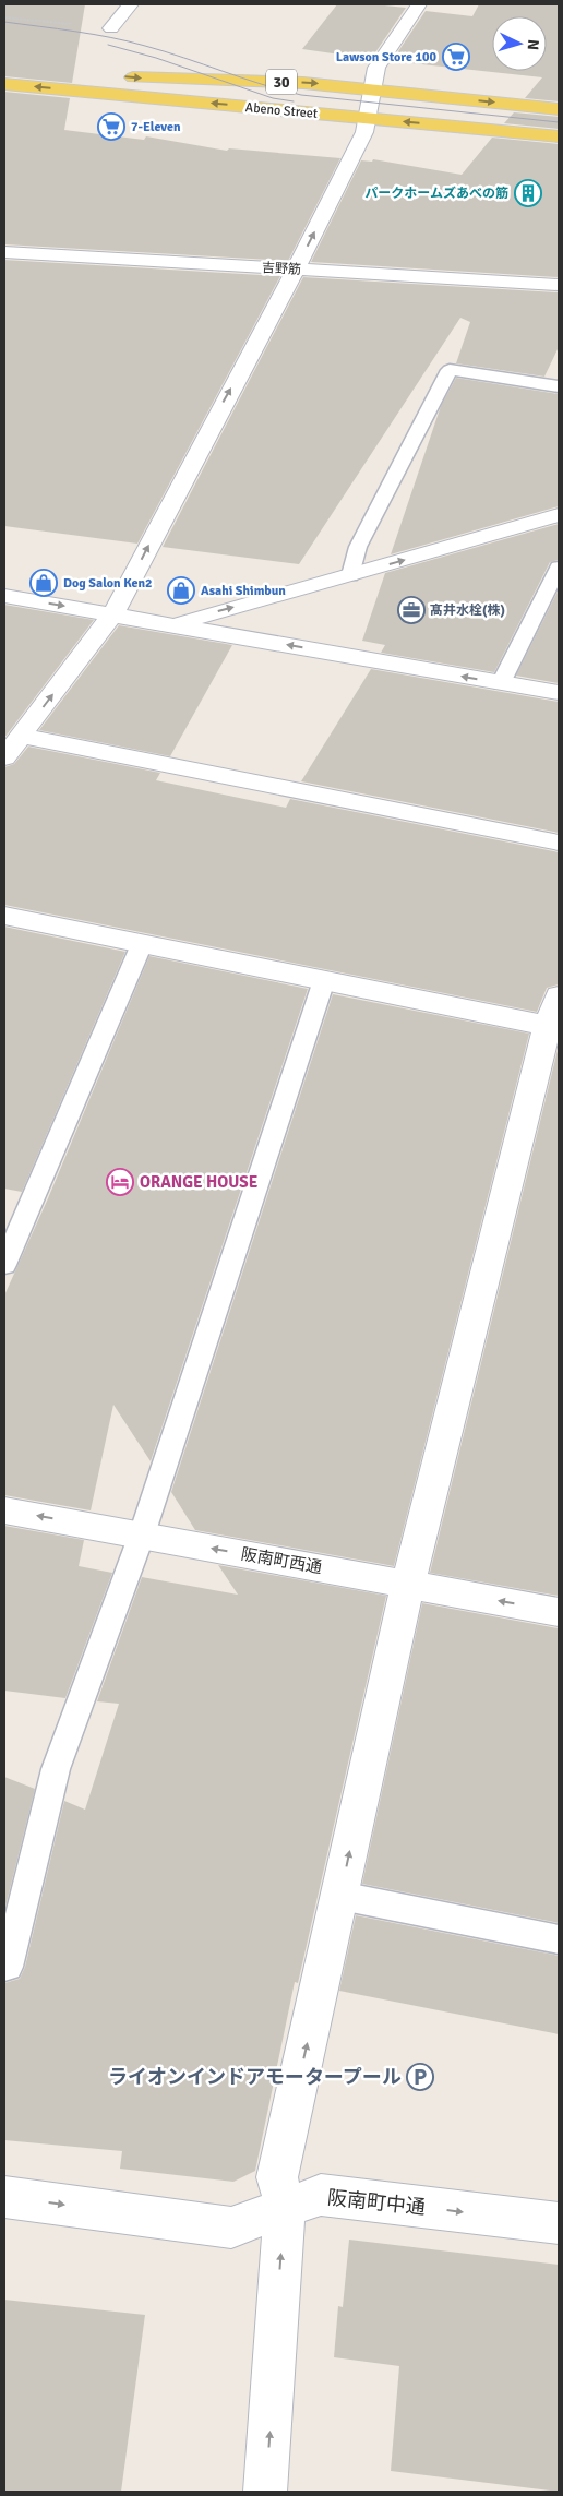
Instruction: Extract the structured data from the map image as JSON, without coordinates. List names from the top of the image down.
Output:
{
  "streets": {
    "main road": ["30", "Abeno Street"],
    "street": ["吉野筋", "阪南町西通", "阪南町中通"]
  },
  "one_way": ["阪南町西通", "阪南町中通"],
  "places": {
    "supermarket": ["Lawson Store 100", "7-Eleven"],
    "building": ["パークホームズあべの筋"],
    "shop": ["Dog Salon Ken2", "Asahi Shimbun"],
    "office": ["髙井水栓(株)"],
    "hotel": ["ORANGE HOUSE"],
    "parking": ["ライオンインドアモータープール"]
  },
  "north": "right"
}
